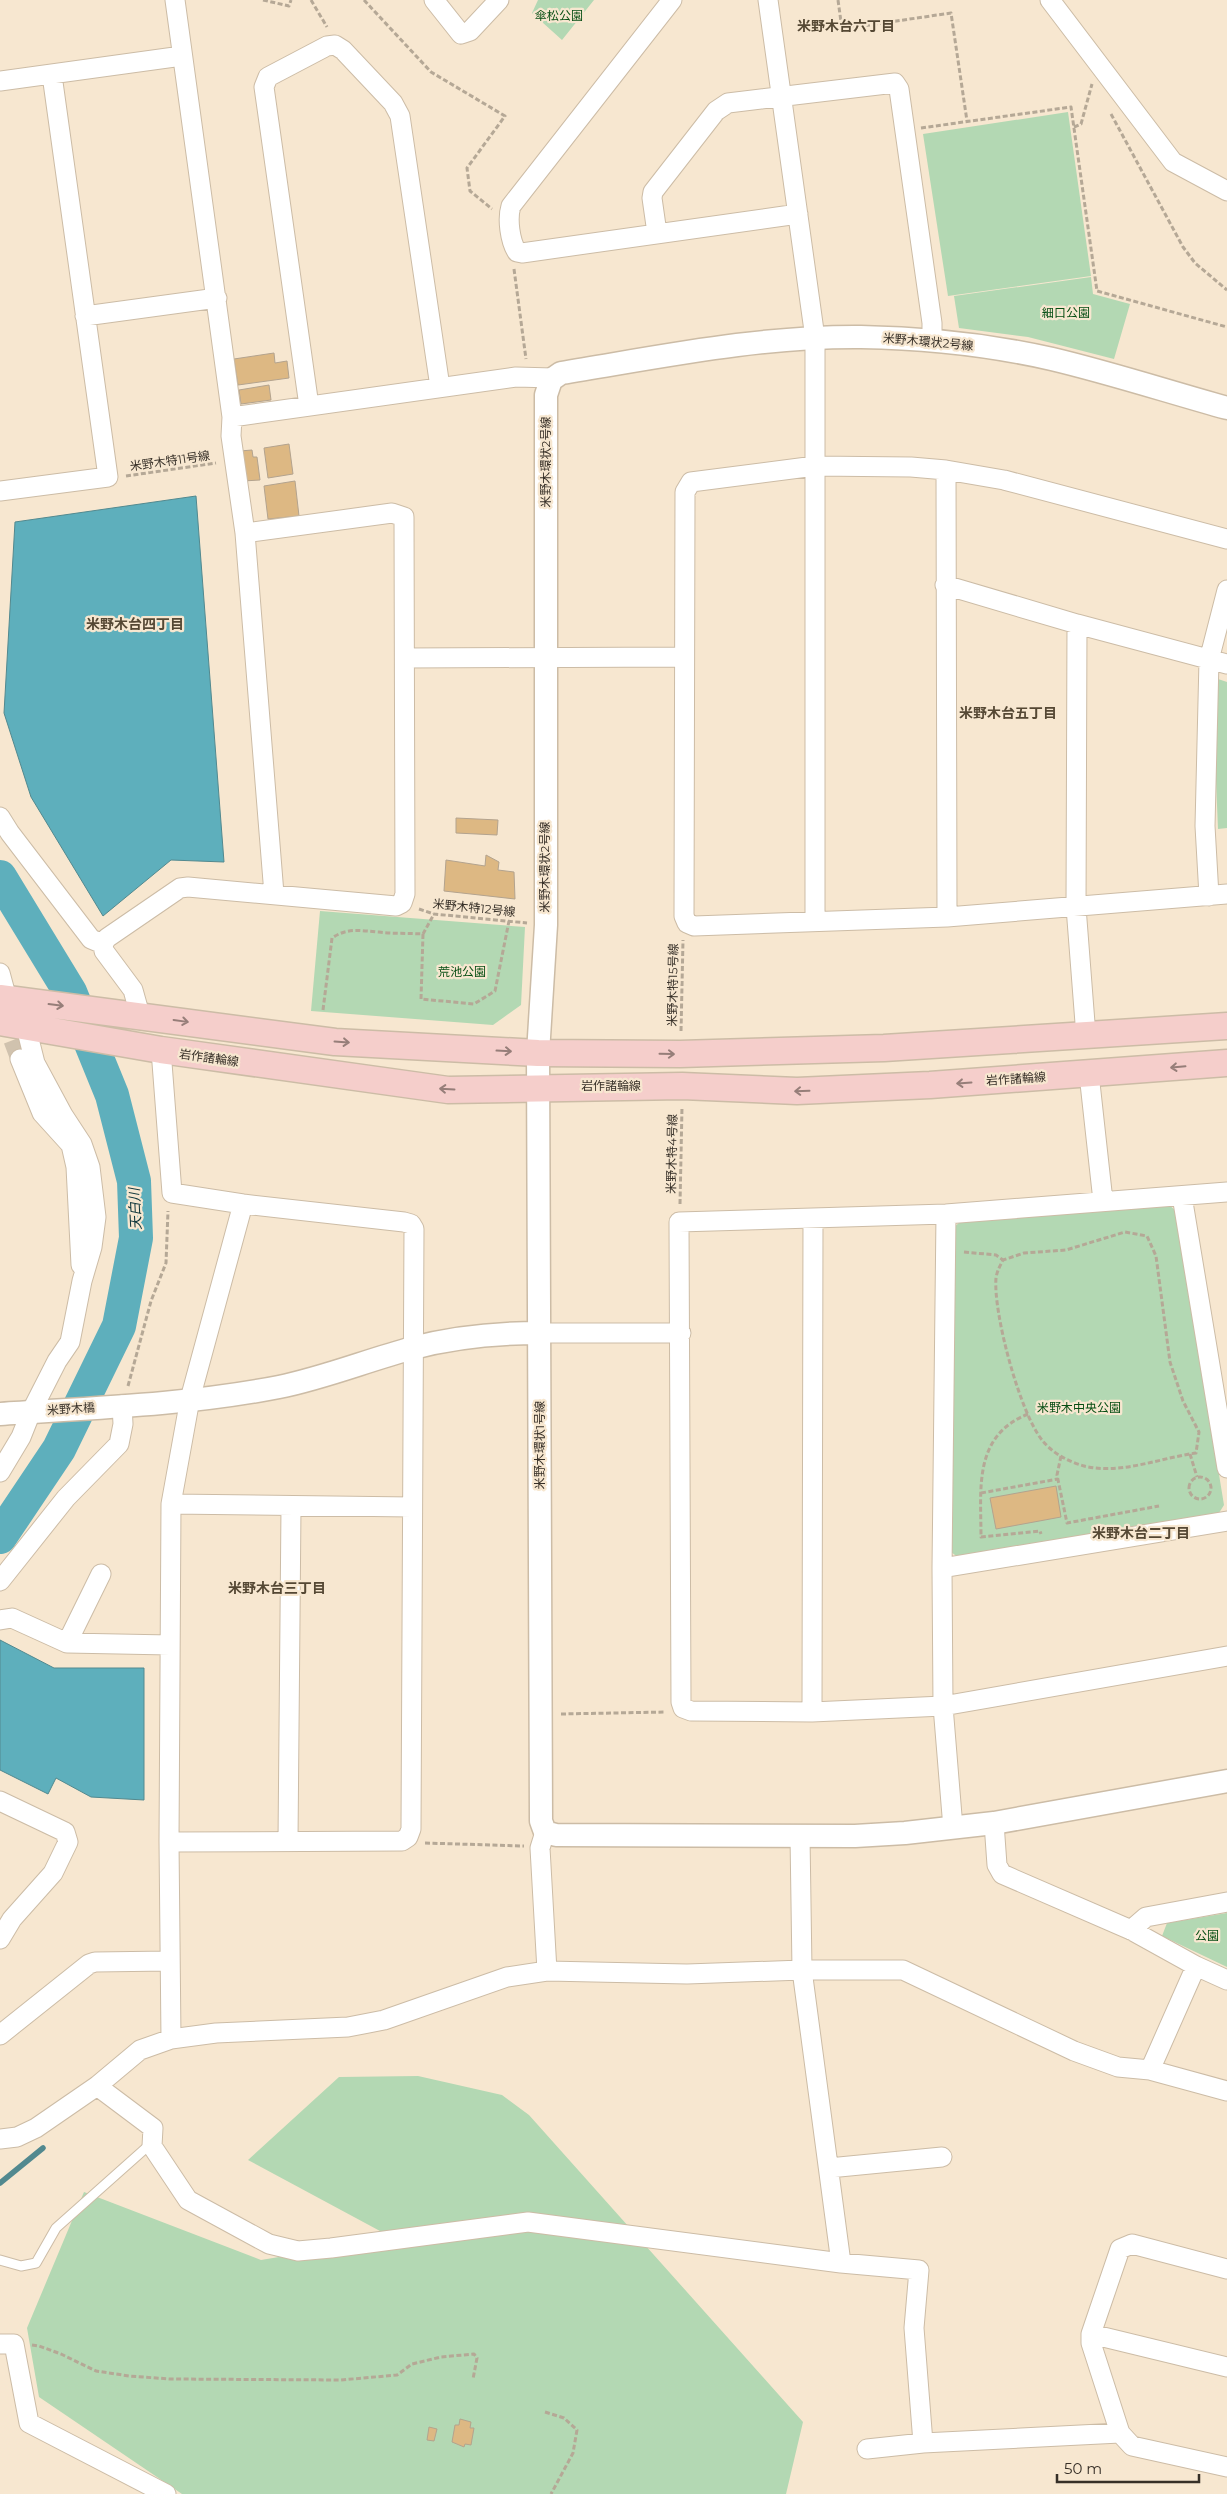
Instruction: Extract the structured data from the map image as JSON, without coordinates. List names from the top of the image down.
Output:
{
  "streets": {
    "main road": ["岩作諸輪線"],
    "street": ["米野木環状2号線", "米野木橋", "米野木環状1号線"],
    "path": [
      "米野木特11号線",
      "米野木特12号線",
      "米野木特15号線",
      "米野木特4号線"
    ]
  },
  "crossings": [
    ["米野木環状2号線", "米野木特12号線"],
    ["米野木環状2号線", "米野木環状1号線"],
    ["岩作諸輪線", "米野木特4号線"],
    ["岩作諸輪線", "米野木環状1号線"],
    ["米野木橋", "米野木環状1号線"]
  ],
  "districts": [
    "米野木台六丁目",
    "米野木台四丁目",
    "米野木台五丁目",
    "米野木台二丁目",
    "米野木台三丁目"
  ],
  "water": ["天白川"],
  "parks": [
    "傘松公園",
    "細口公園",
    "荒池公園",
    "米野木中央公園",
    "公園"
  ],
  "scale_bar": "50 m"
}
